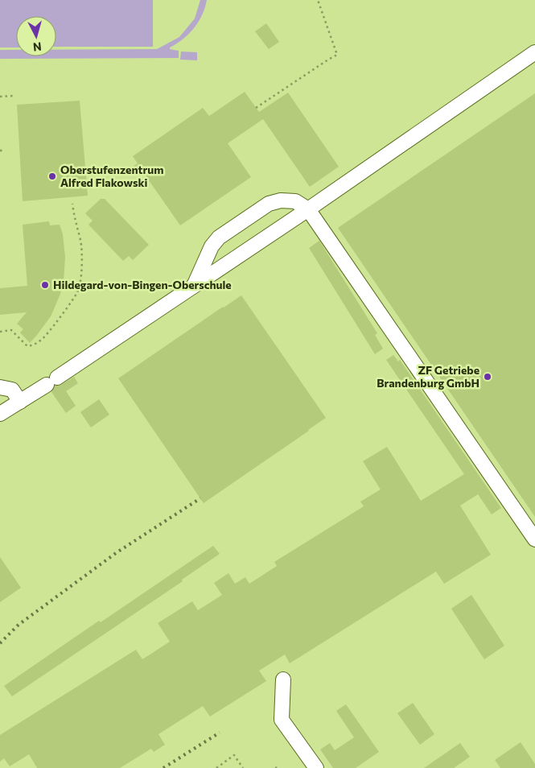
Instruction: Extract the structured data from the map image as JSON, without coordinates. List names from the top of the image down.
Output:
{
  "places": ["Oberstufenzentrum Alfred Flakowski", "Hildegard-von-Bingen-Oberschule", "ZF Getriebe Brandenburg GmbH"],
  "north": "bottom"
}
